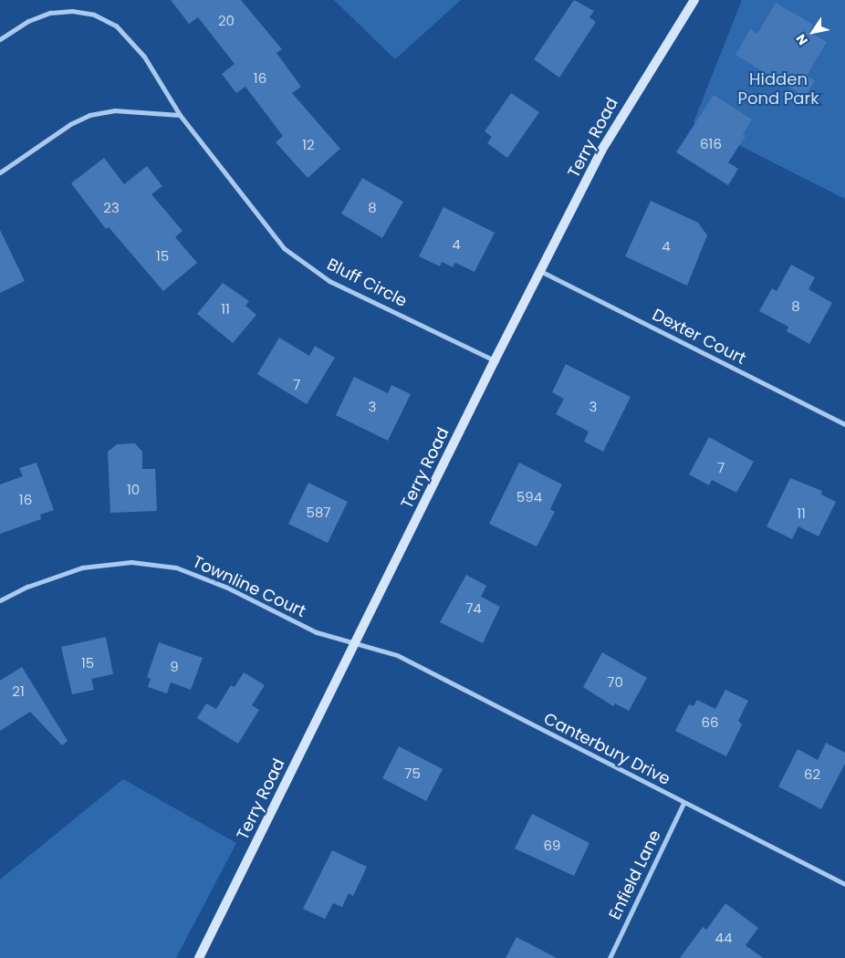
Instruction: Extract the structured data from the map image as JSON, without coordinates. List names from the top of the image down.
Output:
{
  "streets": {
    "street": [
      "Terry Road",
      "Bluff Circle",
      "Dexter Court",
      "Townline Court",
      "Canterbury Drive",
      "Enfield Lane"
    ]
  },
  "crossings": [
    ["Terry Road", "Bluff Circle"],
    ["Terry Road", "Dexter Court"],
    ["Terry Road", "Townline Court"],
    ["Terry Road", "Canterbury Drive"],
    ["Townline Court", "Canterbury Drive"],
    ["Canterbury Drive", "Enfield Lane"]
  ],
  "parks": ["Hidden Pond Park"],
  "house_numbers": [
    "20",
    "16",
    "616",
    "12",
    "23",
    "8",
    "4",
    "4",
    "15",
    "8",
    "11",
    "7",
    "3",
    "3",
    "7",
    "10",
    "594",
    "16",
    "587",
    "11",
    "74",
    "15",
    "9",
    "70",
    "21",
    "66",
    "75",
    "62",
    "69",
    "44"
  ],
  "north": "bottom left"
}
